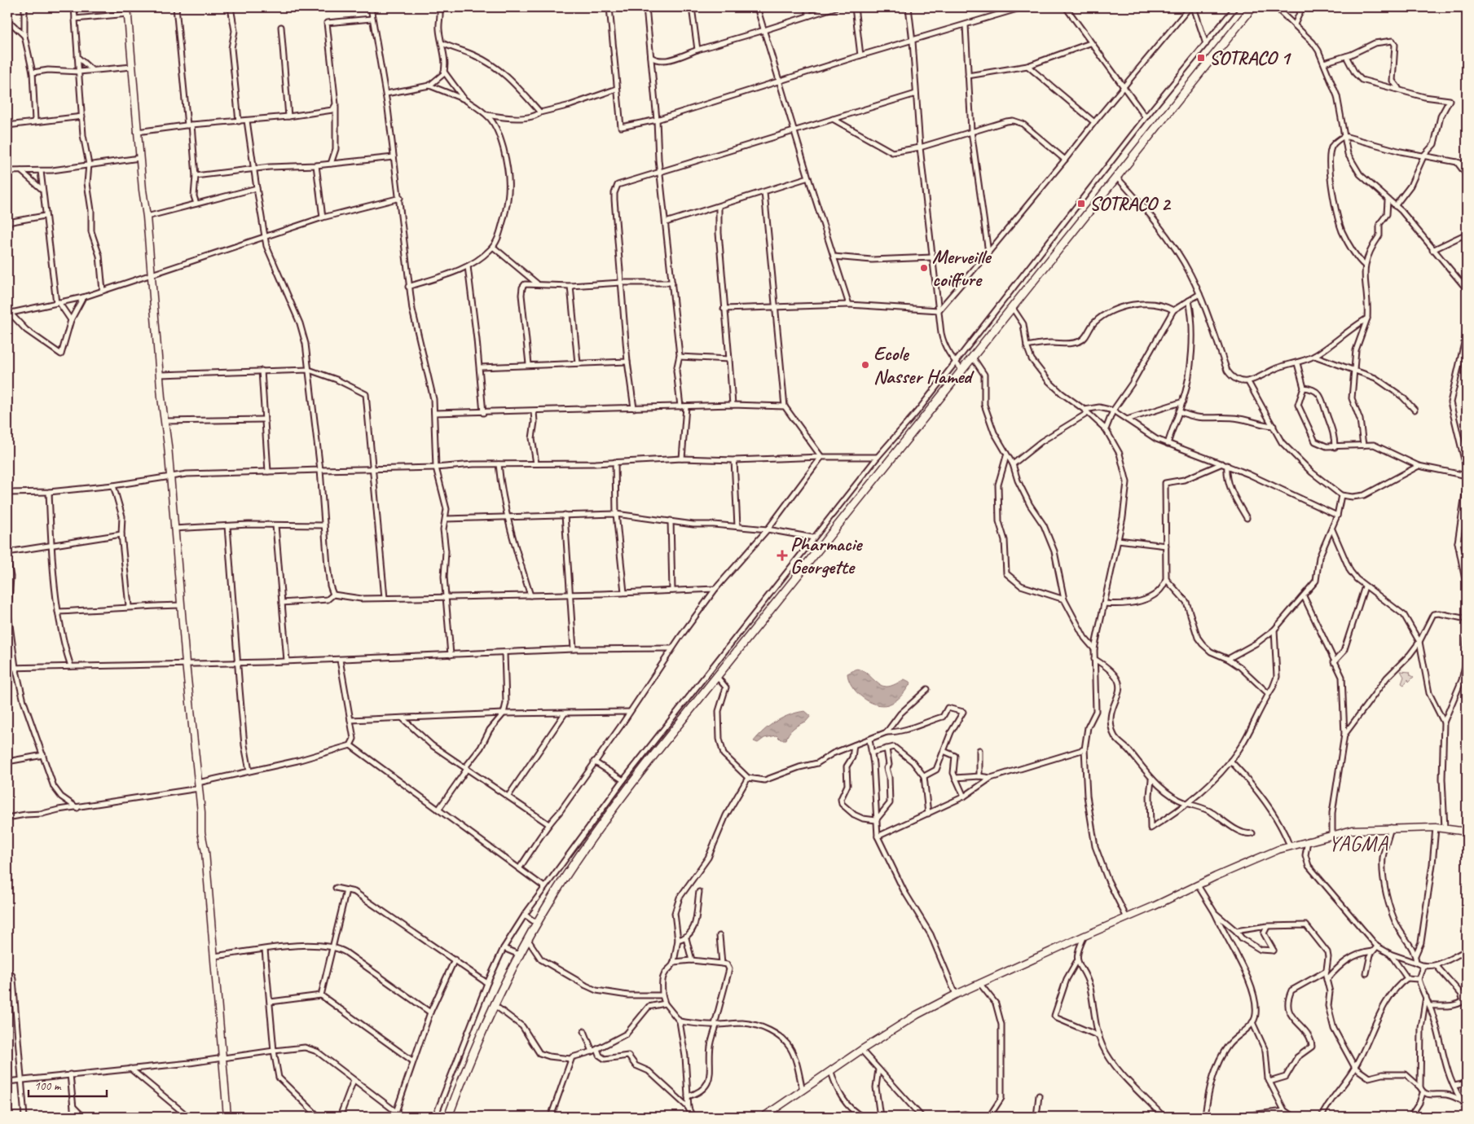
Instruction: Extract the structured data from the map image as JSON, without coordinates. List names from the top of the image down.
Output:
{
  "districts": ["YAGMA"],
  "places": {
    "transit": ["SOTRACO 1", "SOTRACO 2"],
    "other": ["Merveille coiffure", "Ecole Nasser Hamed"],
    "health": ["Pharmacie Georgette"]
  },
  "scale_bar": "100 m"
}
